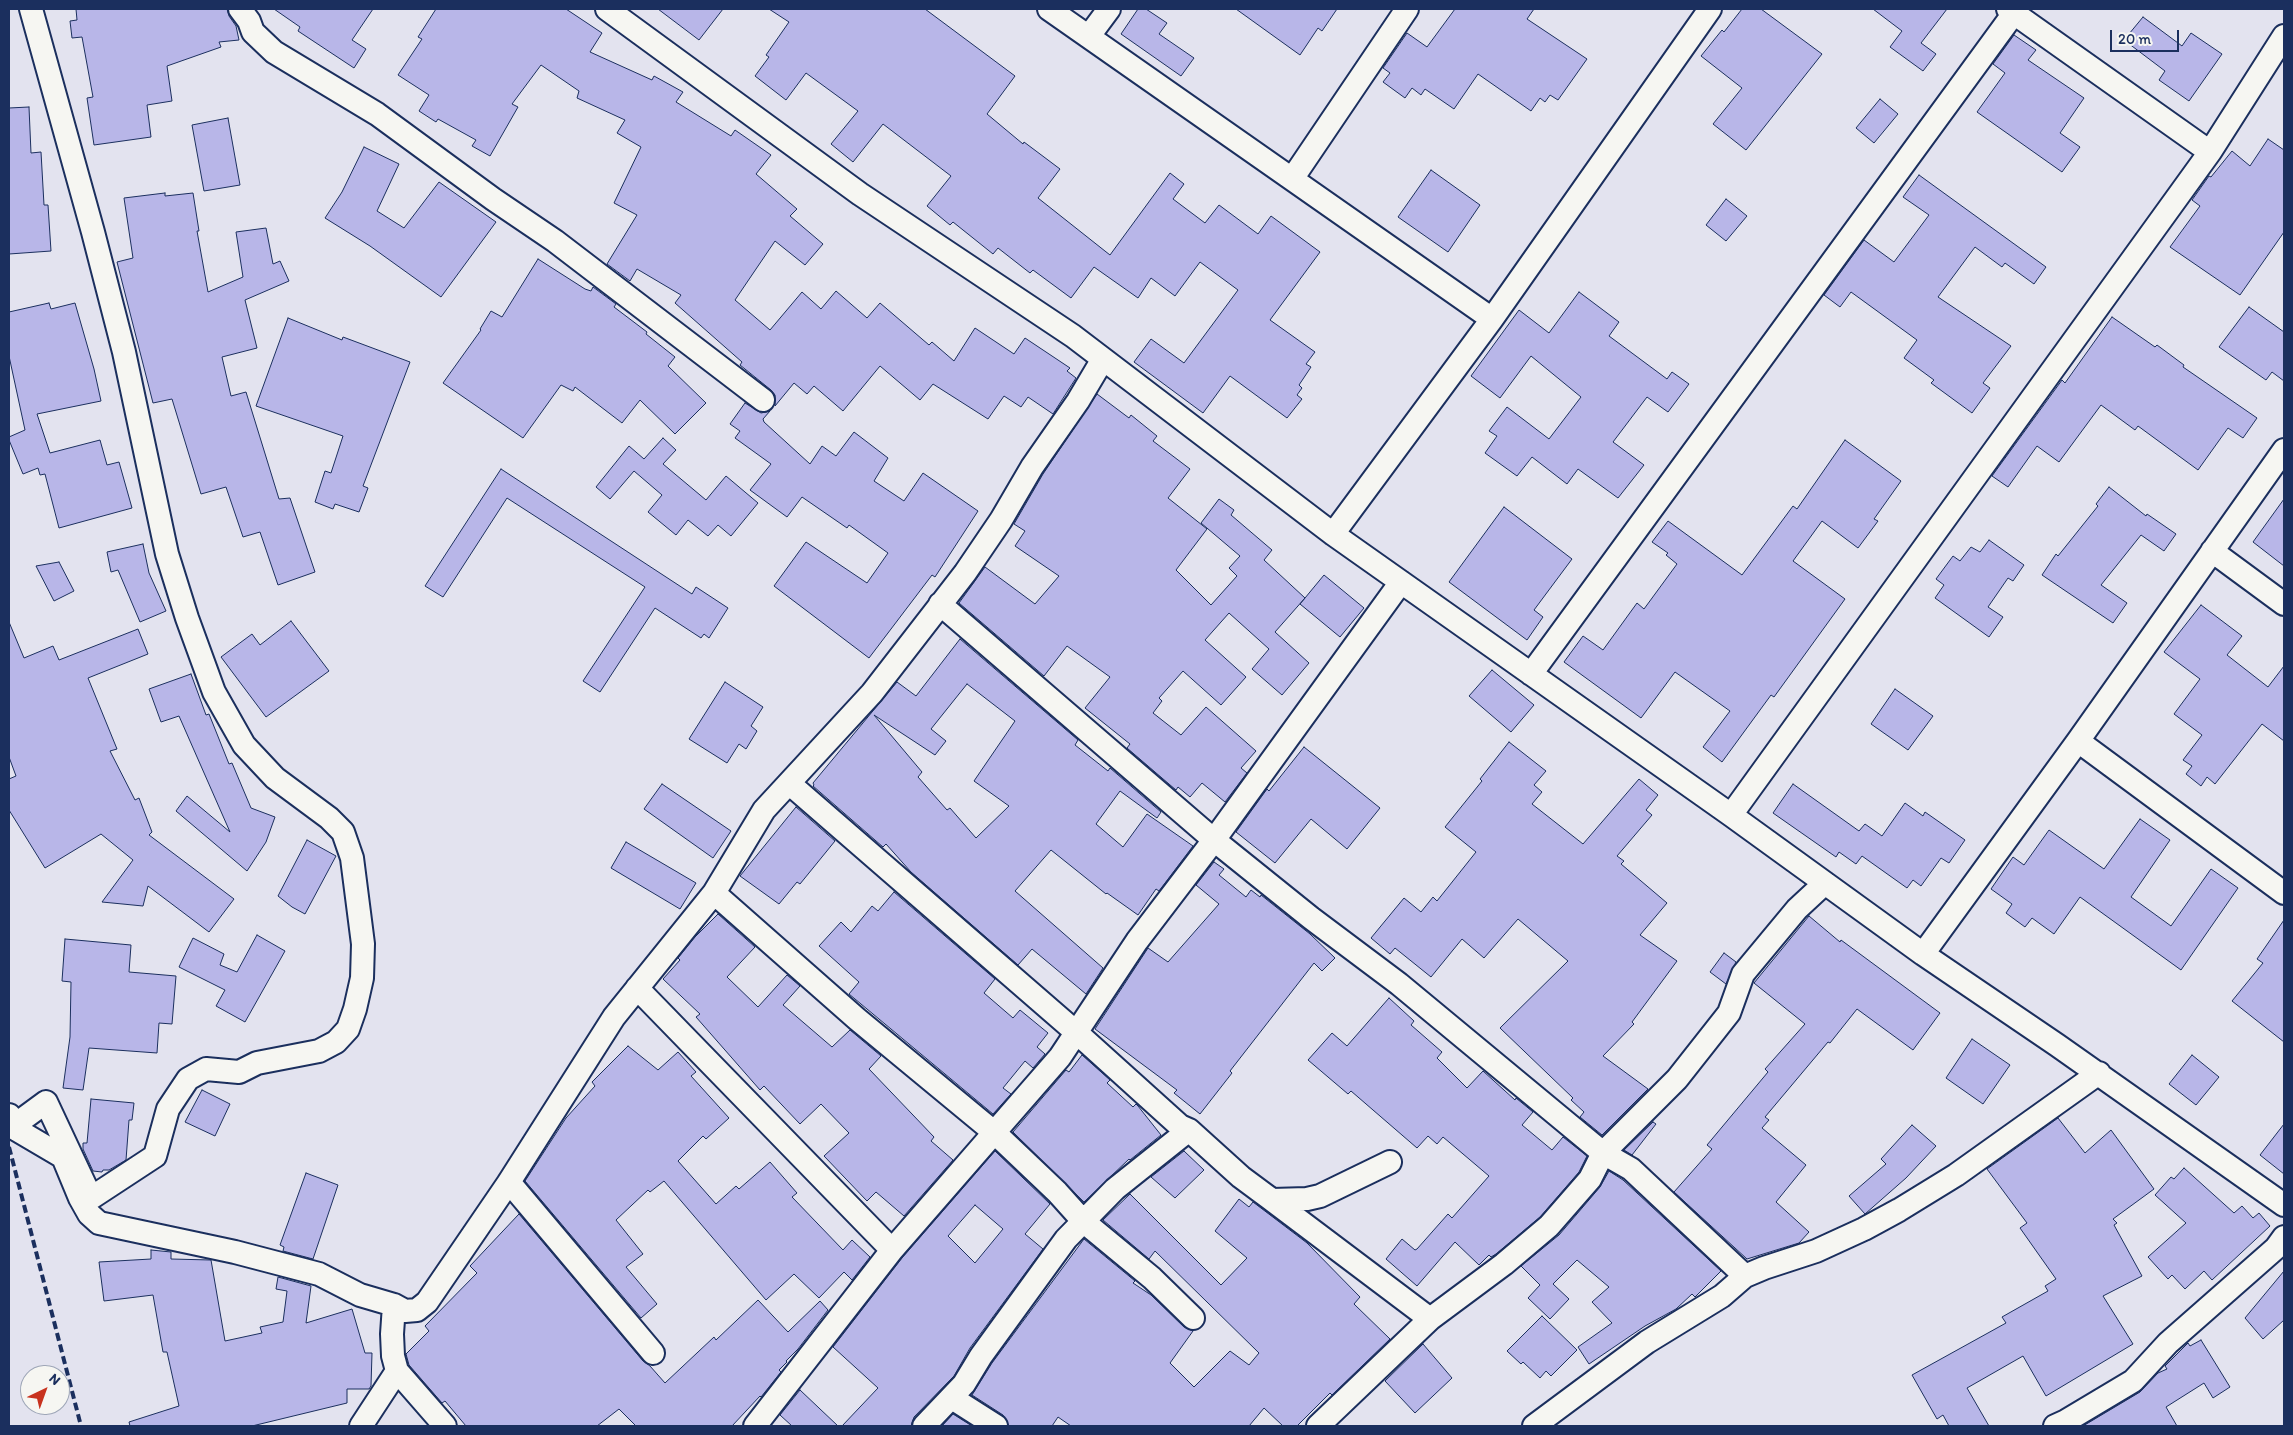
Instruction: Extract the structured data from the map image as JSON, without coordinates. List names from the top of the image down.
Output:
{
  "scale_bar": "20 m",
  "north": "top right"
}
